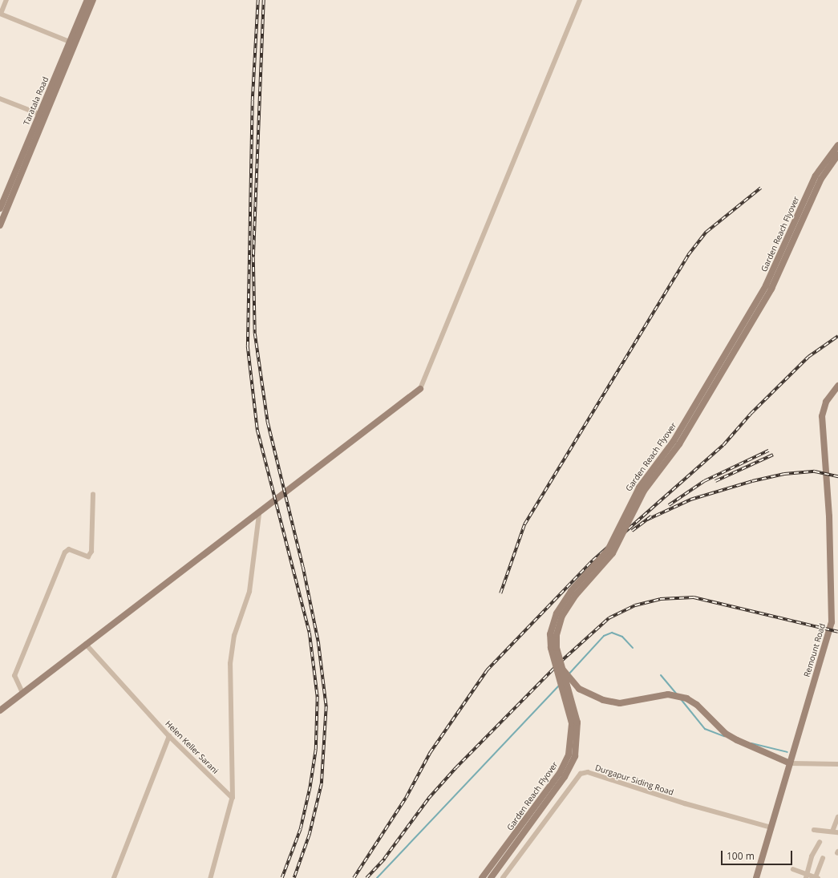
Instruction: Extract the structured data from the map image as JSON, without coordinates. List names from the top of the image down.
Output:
{
  "streets": {
    "main road": ["Taratala Road", "Garden Reach Flyover", "Remount Road"],
    "street": ["Helen Keller Sarani", "Durgapur Siding Road"]
  },
  "crossings": [
    ["Remount Road", "Durgapur Siding Road"]
  ],
  "scale_bar": "100 m"
}
